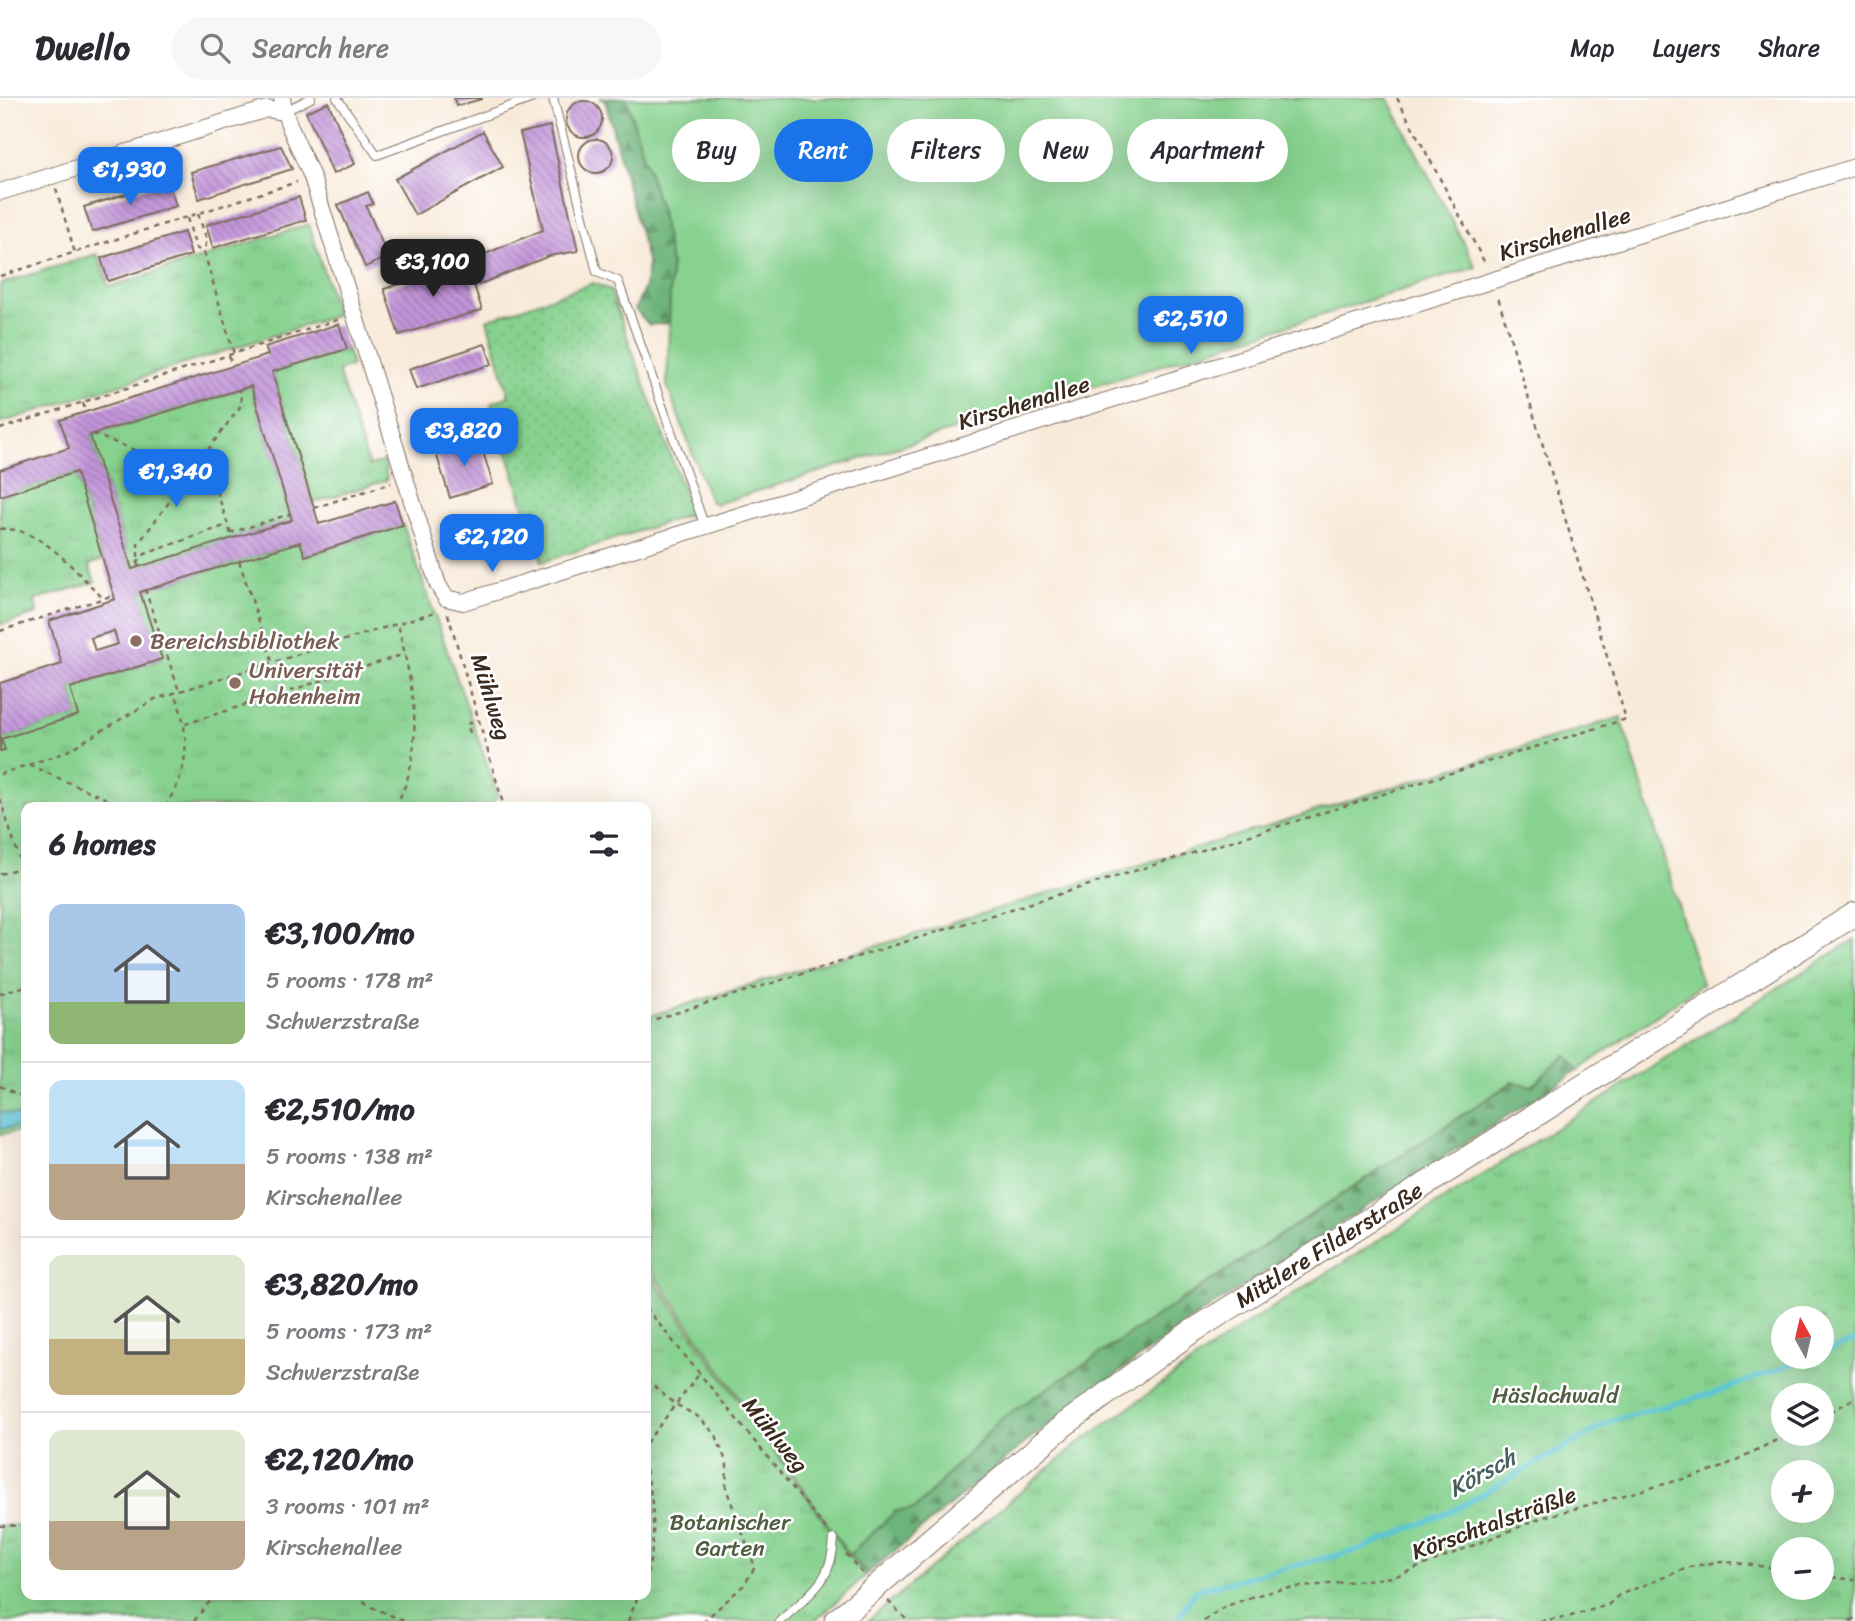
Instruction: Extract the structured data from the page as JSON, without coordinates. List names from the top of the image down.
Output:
{
  "streets": {
    "main road": ["Mittlere Filderstraße"],
    "street": ["Kirschenallee"],
    "path": ["Mühlweg", "Körschtalsträßle"]
  },
  "crossings": [
    ["Kirschenallee", "Mühlweg"],
    ["Mühlweg", "Mittlere Filderstraße"]
  ],
  "water": ["Körsch"],
  "parks": ["Häslachwald", "Botanischer Garten"],
  "places": ["Bereichsbibliothek", "Universität Hohenheim"],
  "north": "top",
  "page": {
    "header": "Dwello",
    "search": "Search here",
    "nav": ["Map", "Layers", "Share"],
    "chip": [
      "Buy",
      "Rent",
      "Filters",
      "New",
      "Apartment"
    ],
    "price": [
      "€1,930",
      "€3,100",
      "€2,510",
      "€3,820",
      "€1,340",
      "€2,120"
    ],
    "heading": "6 homes",
    "list": [
      {
        "name": "€3,100/mo",
        "note": "5 rooms · 178 m² · Schwerzstraße"
      },
      {
        "name": "€2,510/mo",
        "note": "5 rooms · 138 m² · Kirschenallee"
      },
      {
        "name": "€3,820/mo",
        "note": "5 rooms · 173 m² · Schwerzstraße"
      },
      {
        "name": "€2,120/mo",
        "note": "3 rooms · 101 m² · Kirschenallee"
      }
    ],
    "map_buttons": ["+", "−"]
  }
}
